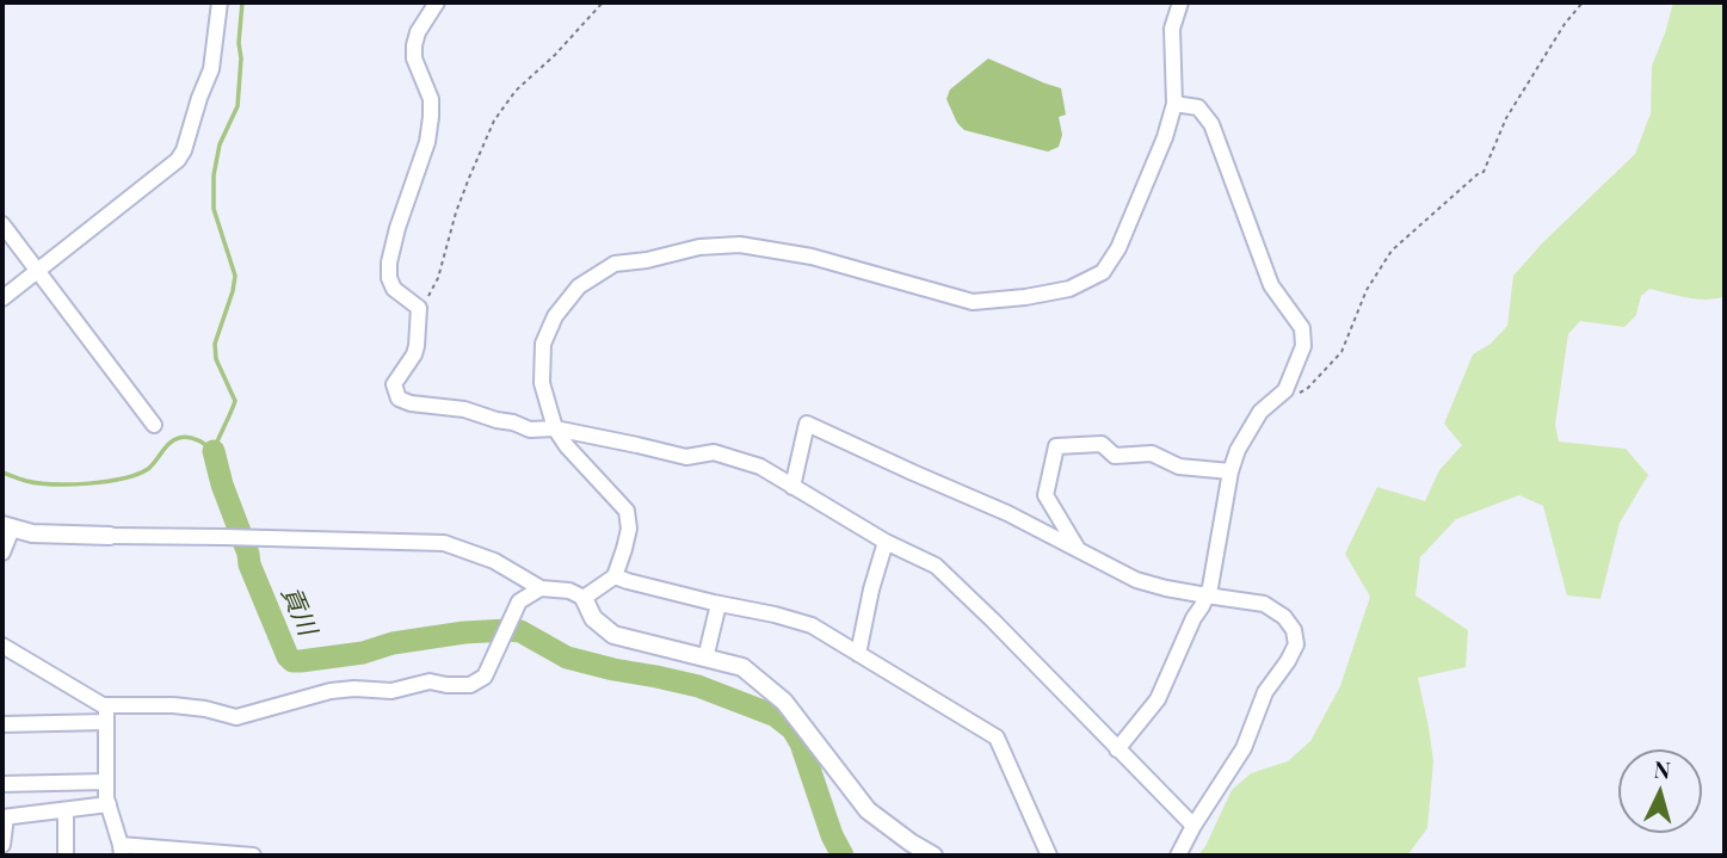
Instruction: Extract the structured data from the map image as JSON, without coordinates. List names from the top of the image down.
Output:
{
  "water": ["貢川"],
  "north": "top"
}
